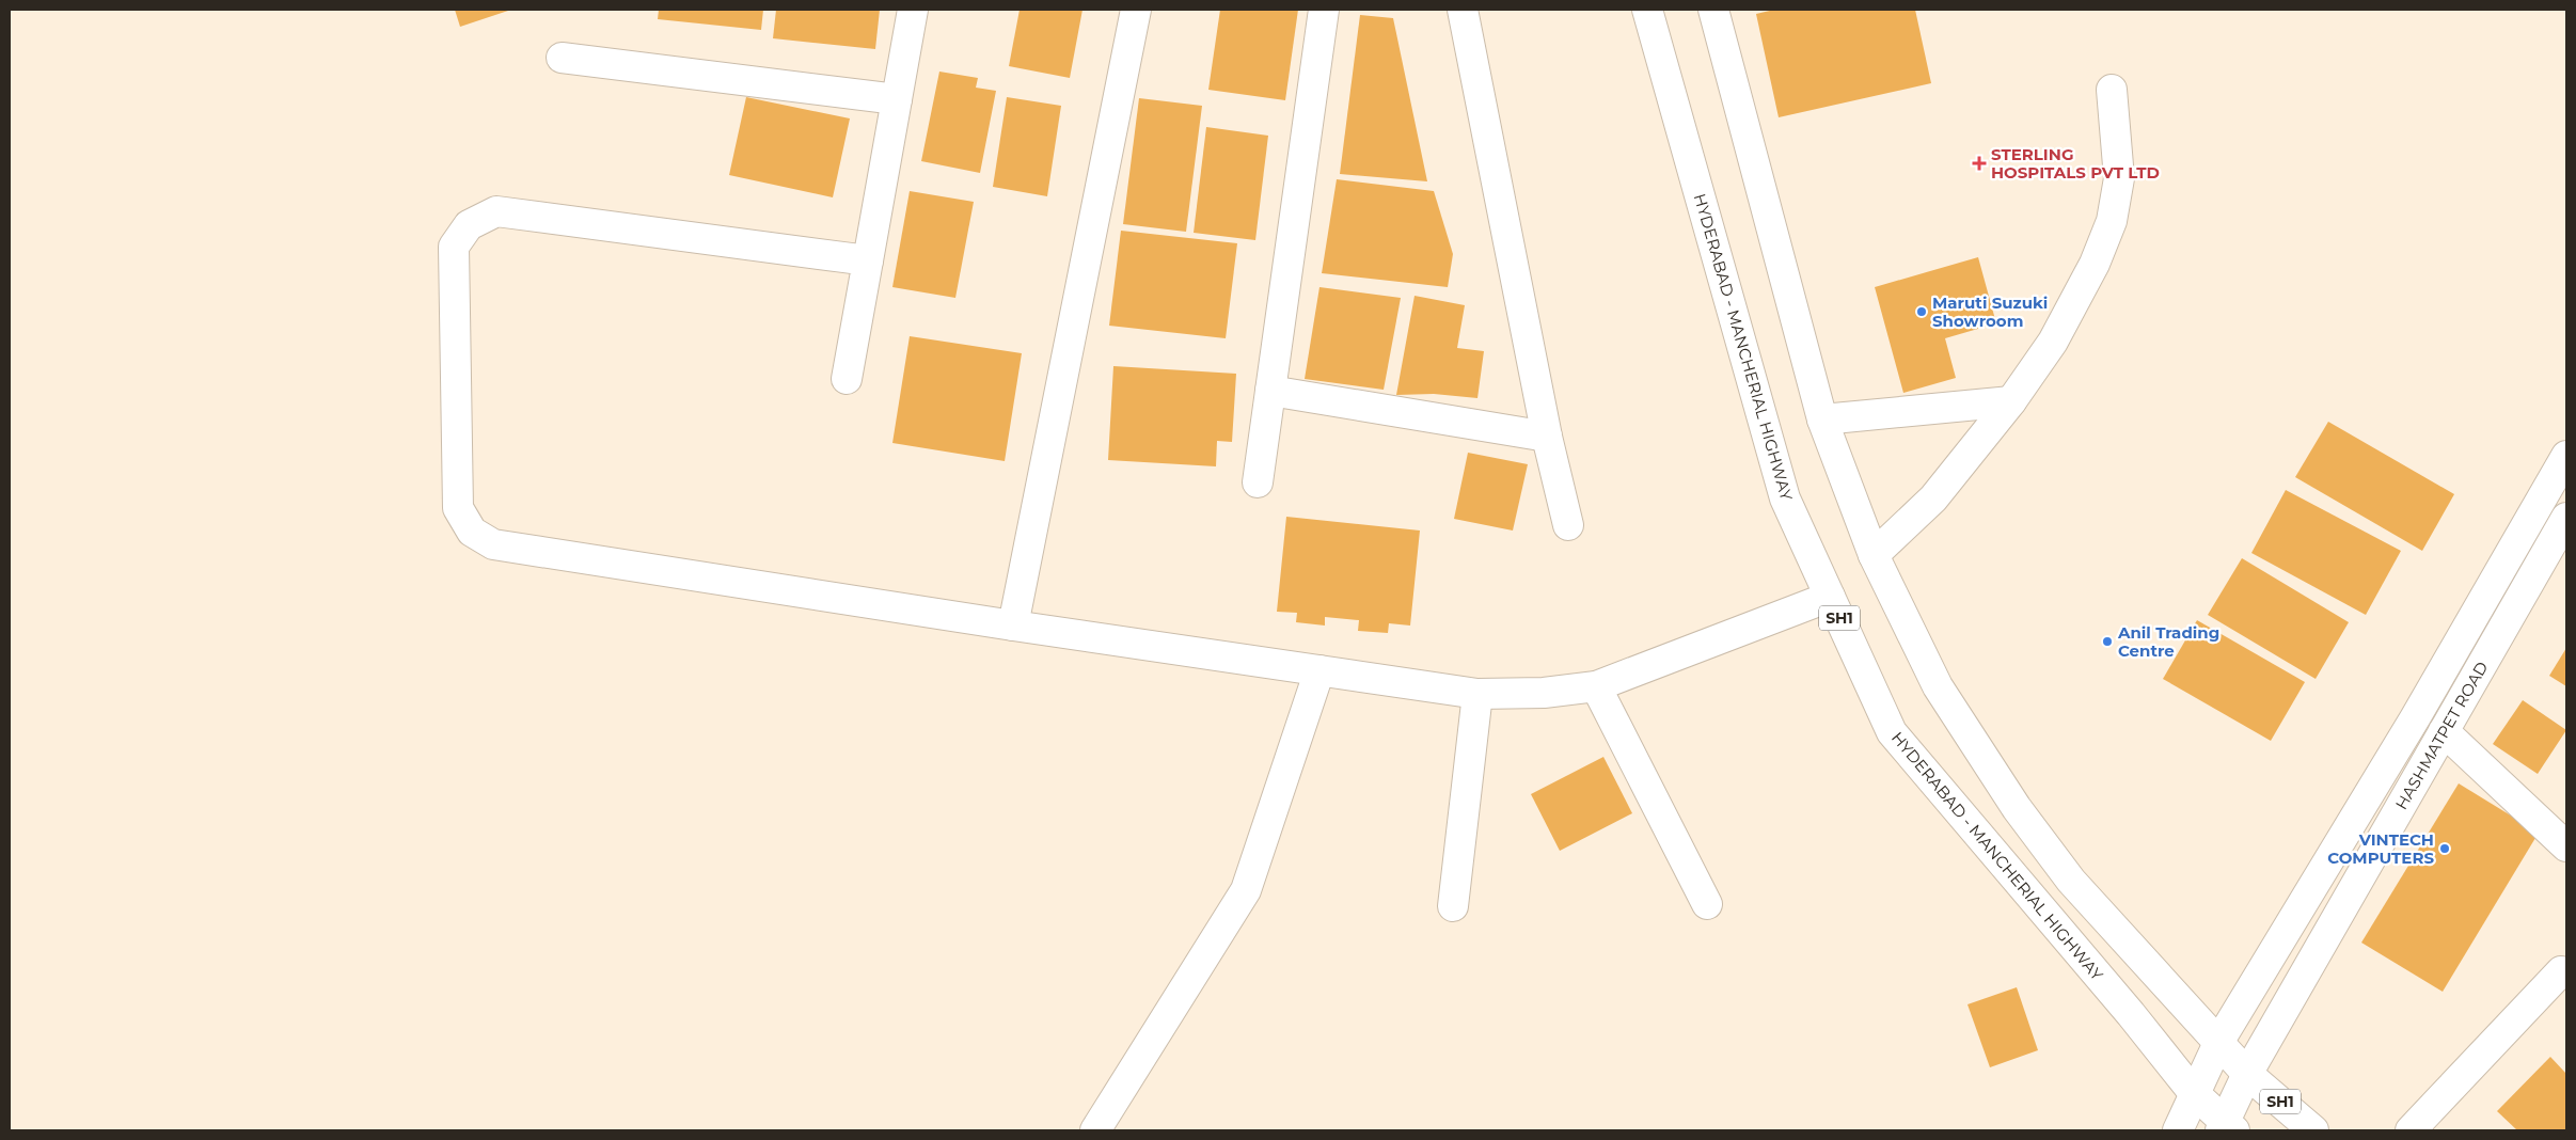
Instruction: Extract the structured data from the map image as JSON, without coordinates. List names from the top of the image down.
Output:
{
  "streets": {
    "street": ["HYDERABAD - MANCHERIAL HIGHWAY", "SH1", "HASHMATPET ROAD"]
  },
  "crossings": [
    ["HYDERABAD - MANCHERIAL HIGHWAY", "HASHMATPET ROAD"],
    ["SH1", "HASHMATPET ROAD"]
  ],
  "places": {
    "health": ["STERLING HOSPITALS PVT LTD"],
    "other": ["Maruti Suzuki Showroom", "Anil Trading Centre", "VINTECH COMPUTERS"]
  }
}
